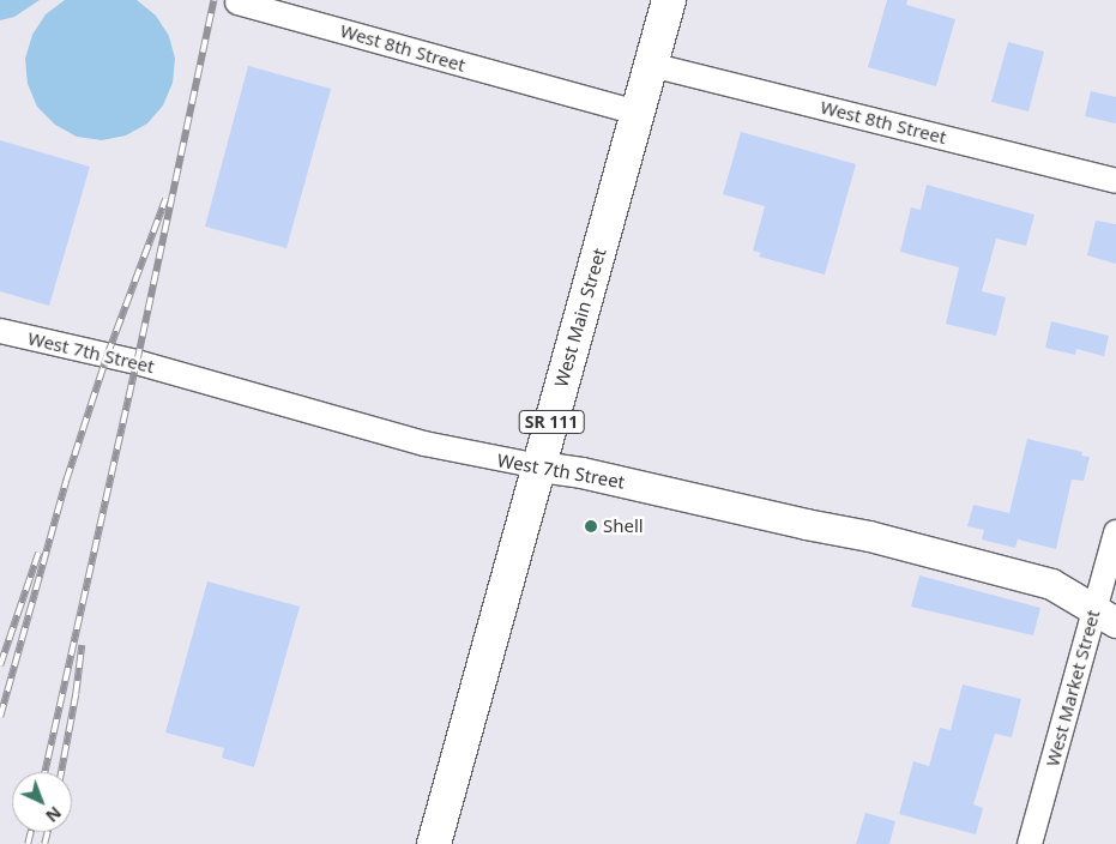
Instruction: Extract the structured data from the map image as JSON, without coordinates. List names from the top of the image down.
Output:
{
  "streets": {
    "main road": ["West Main Street", "SR 111"],
    "street": ["West 8th Street", "West 7th Street", "West Market Street"]
  },
  "crossings": [
    ["West 8th Street", "West Main Street"],
    ["West Main Street", "West 7th Street"],
    ["West 7th Street", "West Market Street"]
  ],
  "places": ["Shell"],
  "north": "bottom right"
}
